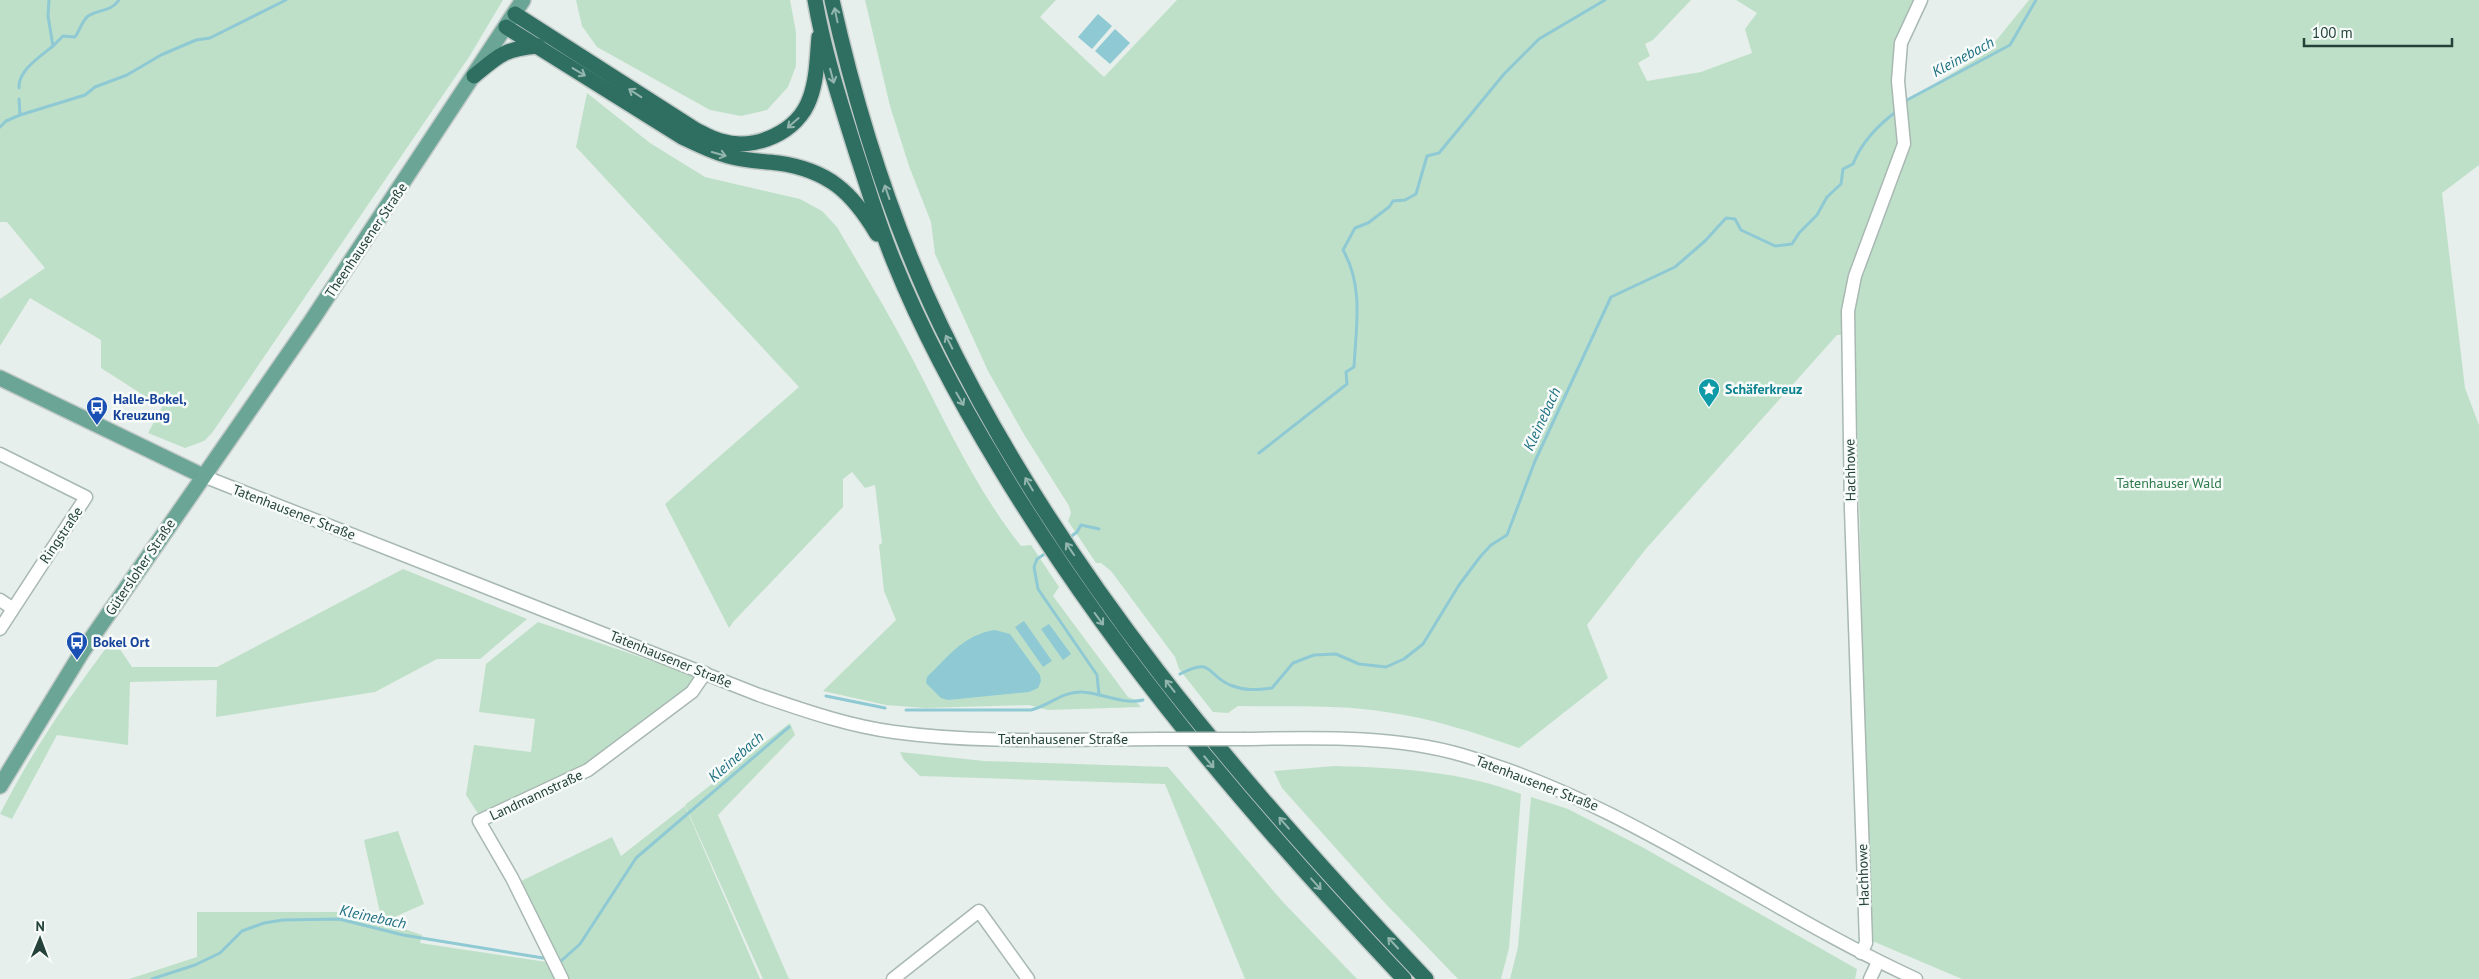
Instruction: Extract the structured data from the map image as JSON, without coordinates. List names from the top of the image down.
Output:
{
  "streets": {
    "main road": ["Theenhausener Straße", "Gütersloher Straße"],
    "street": [
      "Hachhowe",
      "Tatenhausener Straße",
      "Ringstraße",
      "Landmannstraße"
    ]
  },
  "crossings": [
    ["Theenhausener Straße", "Tatenhausener Straße"],
    ["Theenhausener Straße", "Gütersloher Straße"],
    ["Hachhowe", "Tatenhausener Straße"],
    ["Tatenhausener Straße", "Gütersloher Straße"],
    ["Tatenhausener Straße", "Landmannstraße"]
  ],
  "water": ["Kleinebach"],
  "parks": ["Tatenhauser Wald"],
  "places": {
    "place": ["Schäferkreuz"],
    "bus stop": ["Halle-Bokel, Kreuzung", "Bokel Ort"]
  },
  "scale_bar": "100 m",
  "north": "top"
}
